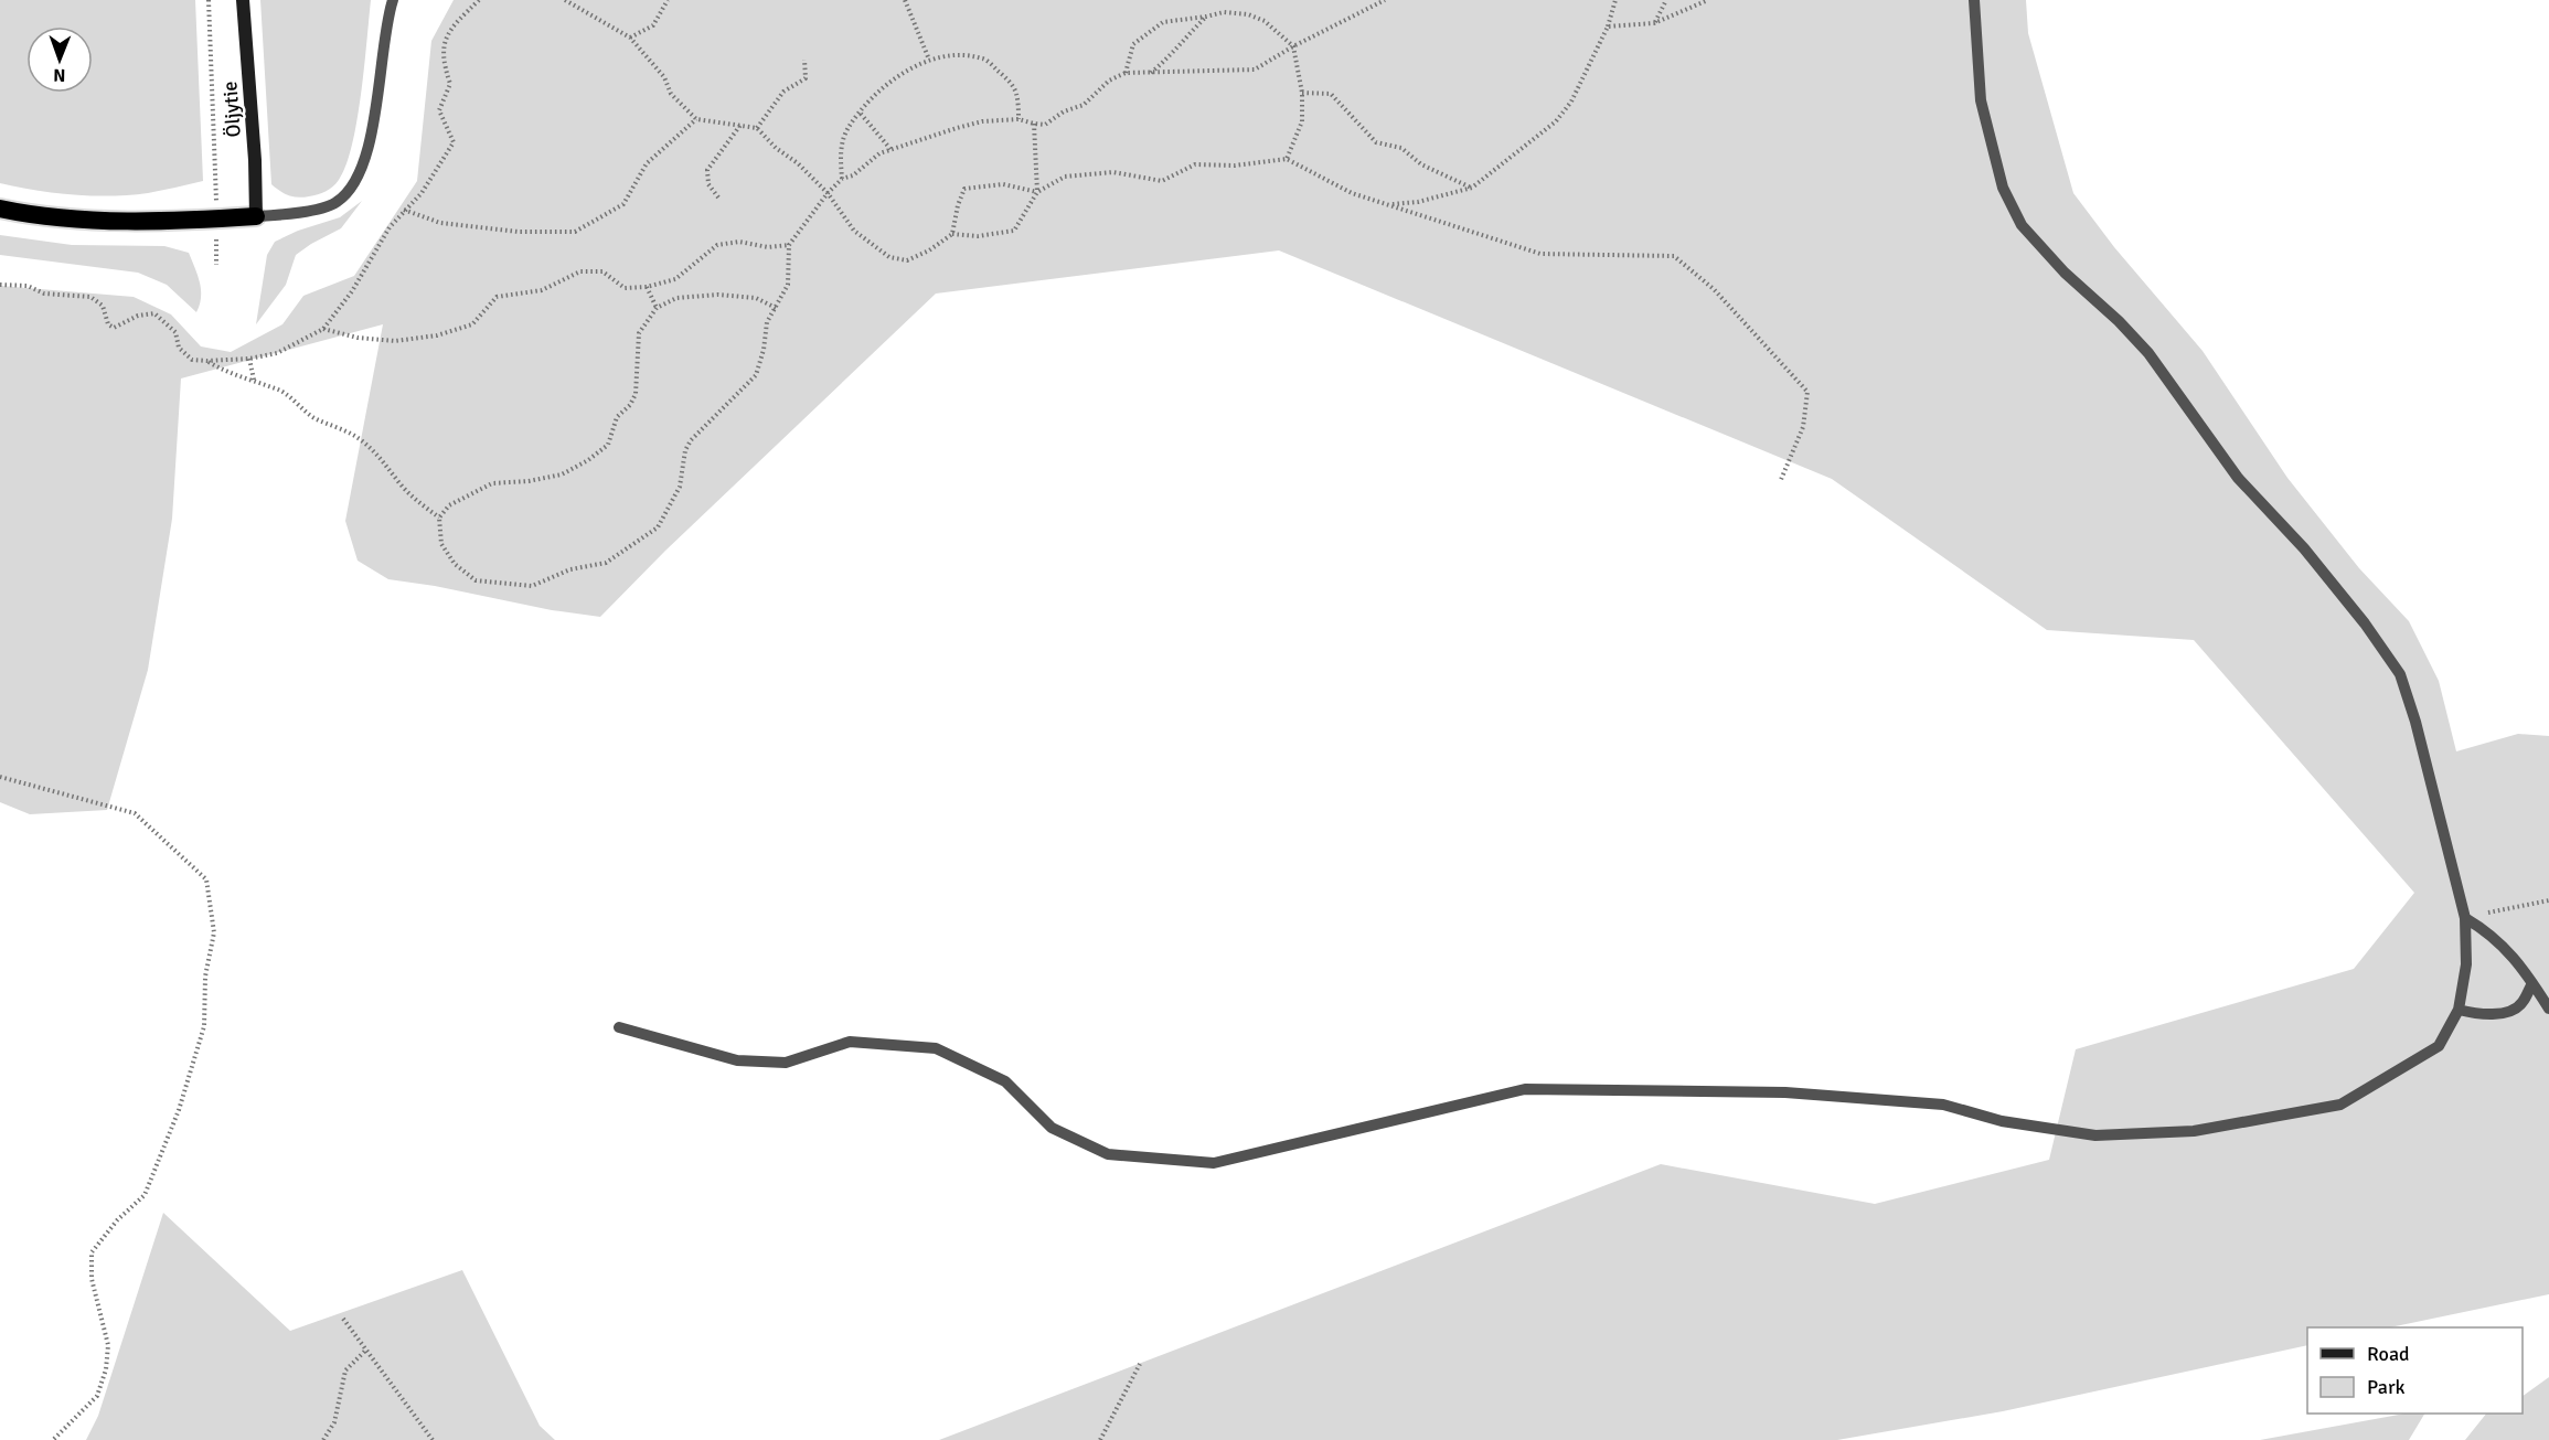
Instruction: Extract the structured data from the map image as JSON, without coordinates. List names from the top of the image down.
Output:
{
  "streets": {
    "main road": ["Öljytie"]
  },
  "legend": ["Road", "Park"],
  "north": "bottom"
}
